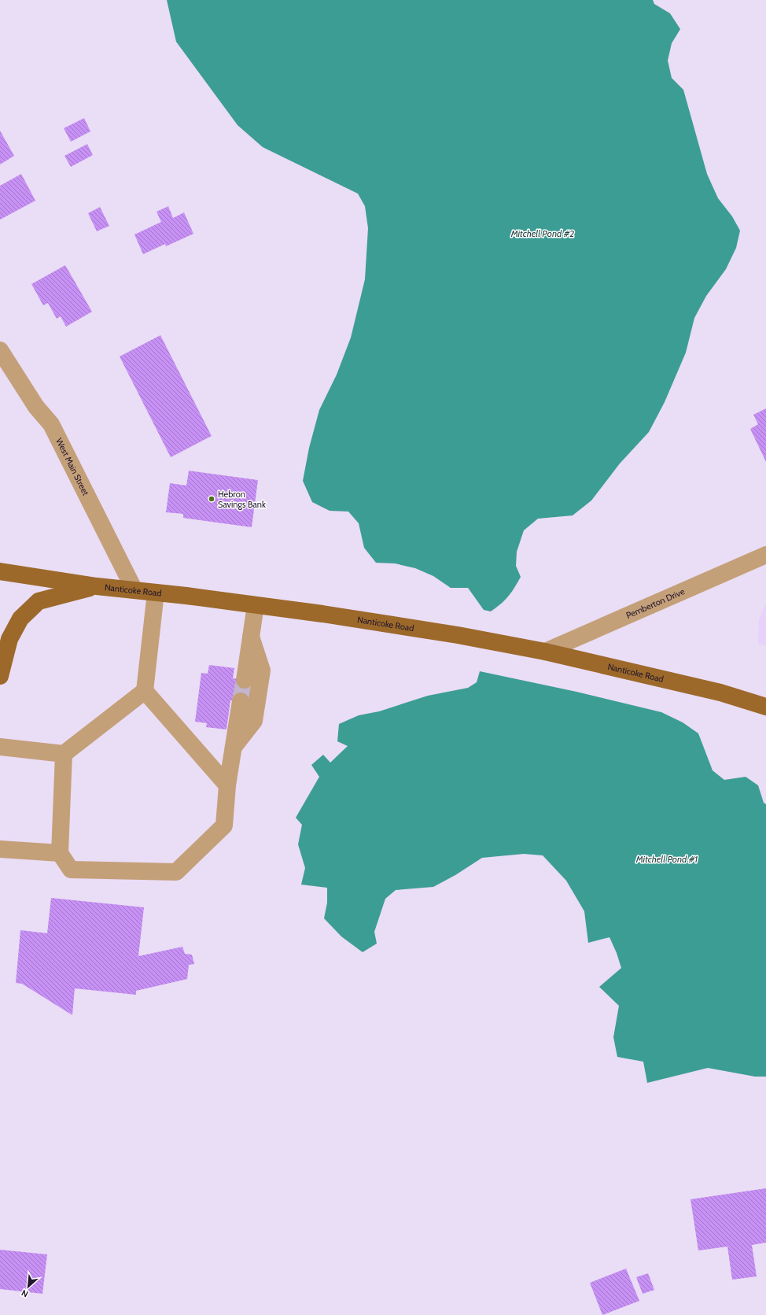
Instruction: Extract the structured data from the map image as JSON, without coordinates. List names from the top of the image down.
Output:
{
  "streets": {
    "main road": ["Nanticoke Road"],
    "street": ["West Main Street", "Pemberton Drive"]
  },
  "crossings": [
    ["West Main Street", "Nanticoke Road"],
    ["Nanticoke Road", "Pemberton Drive"]
  ],
  "water": ["Mitchell Pond #2", "Mitchell Pond #1"],
  "places": ["Hebron Savings Bank"],
  "north": "bottom left"
}
